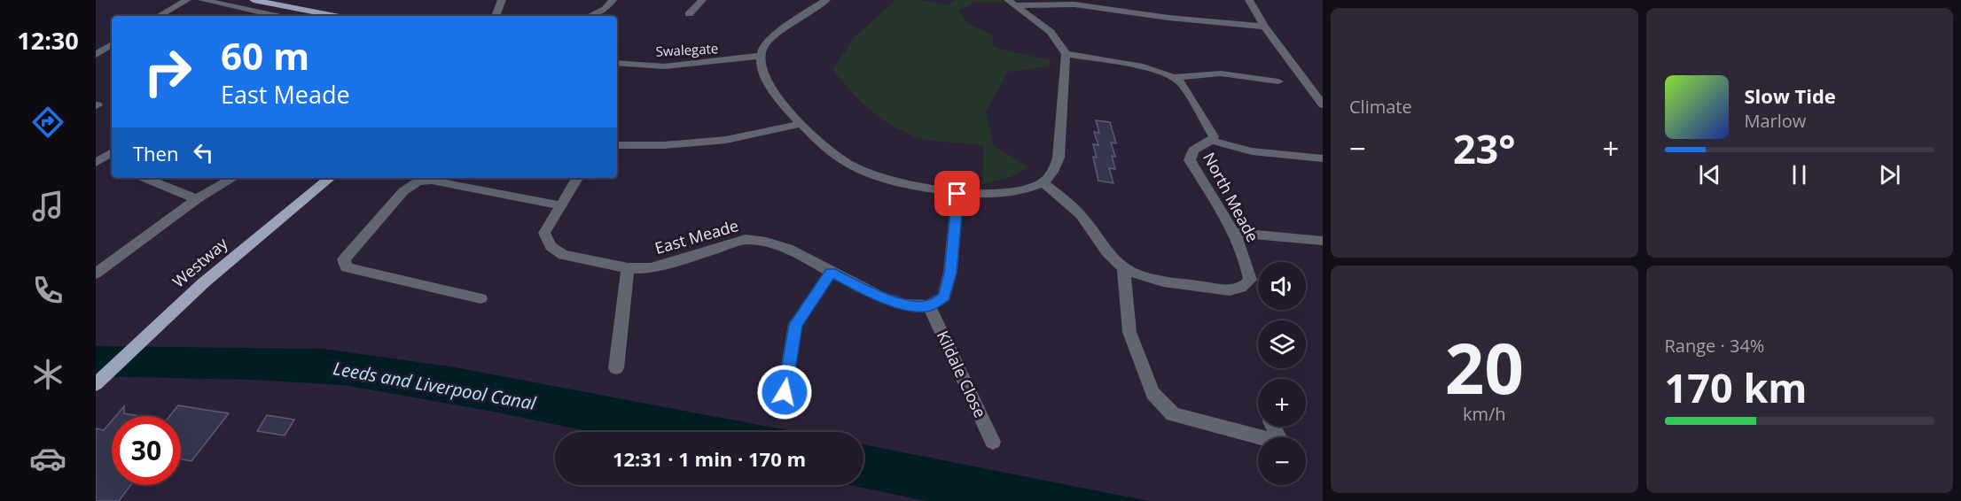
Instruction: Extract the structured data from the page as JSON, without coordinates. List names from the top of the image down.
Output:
{
  "streets": {
    "main road": ["Westway"],
    "street": [
      "Swalegate",
      "North Meade",
      "East Meade",
      "Kildale Close"
    ]
  },
  "crossings": [
    ["East Meade", "Kildale Close"]
  ],
  "water": ["Leeds and Liverpool Canal"],
  "page": {
    "tabs": "12:30",
    "tile": [
      "Climate",
      ["20", "km/h"],
      ["Range · 34%", "170 km"]
    ],
    "turn": ["60 m", "East Meade"],
    "song": ["Slow Tide", "Marlow"],
    "heat": ["−", "23°", "+"],
    "then": "Then",
    "map_buttons": ["+", "−"],
    "limit": "30",
    "trip": "12:31 · 1 min · 170 m"
  }
}
